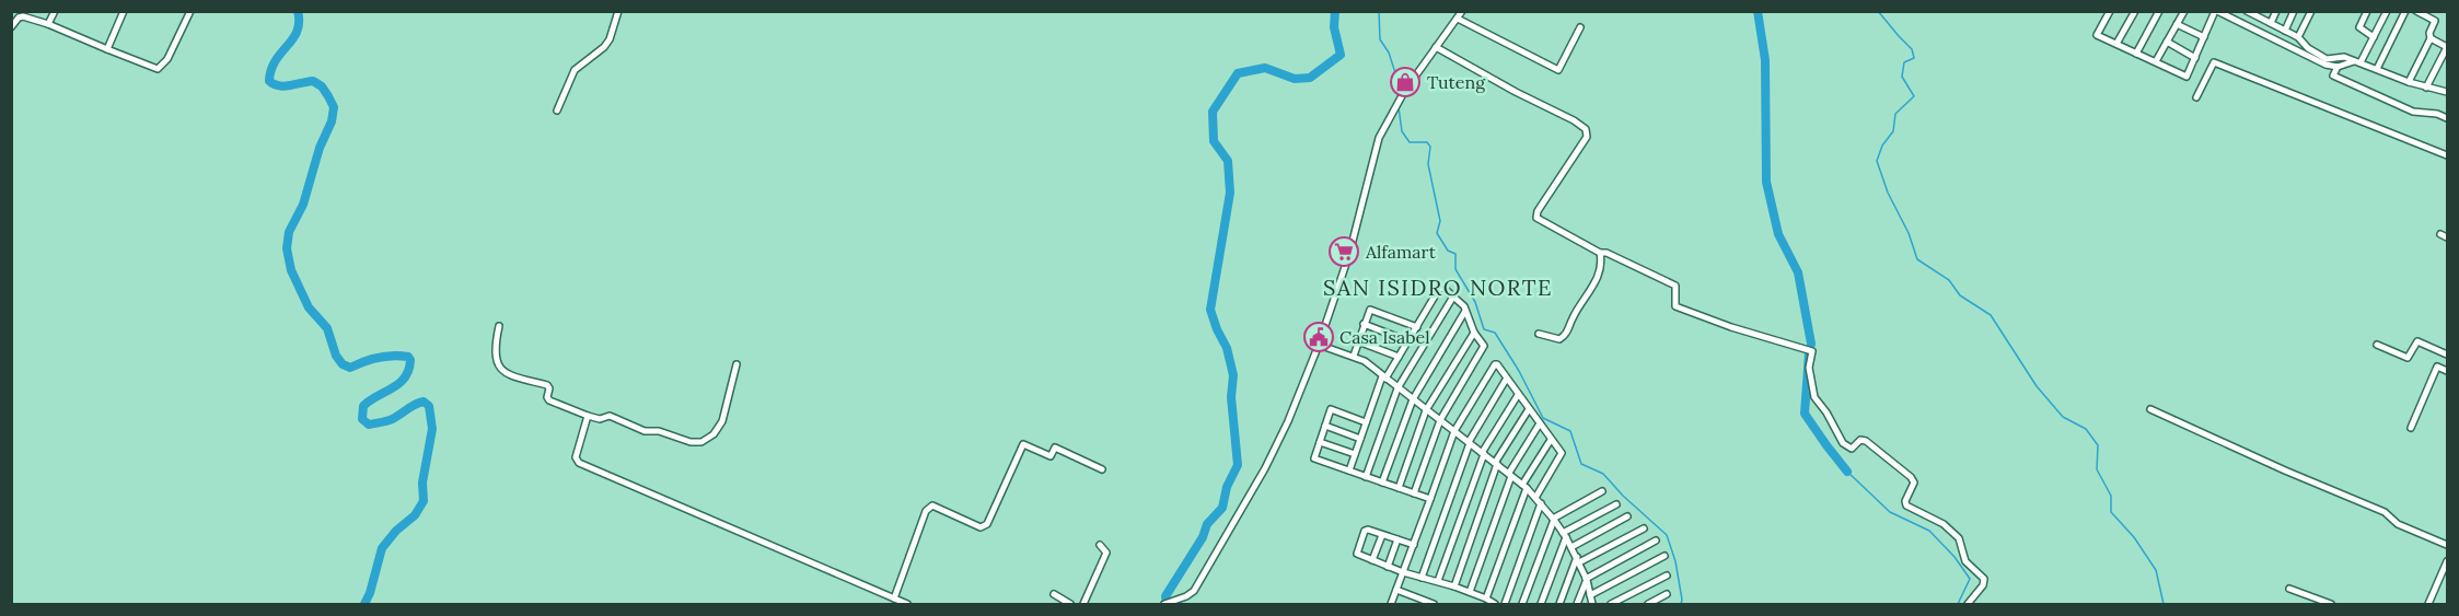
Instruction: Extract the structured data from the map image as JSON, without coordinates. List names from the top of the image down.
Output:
{
  "districts": ["SAN ISIDRO NORTE"],
  "places": {
    "shop": ["Tuteng"],
    "supermarket": ["Alfamart"],
    "public building": ["Casa Isabel"]
  }
}
